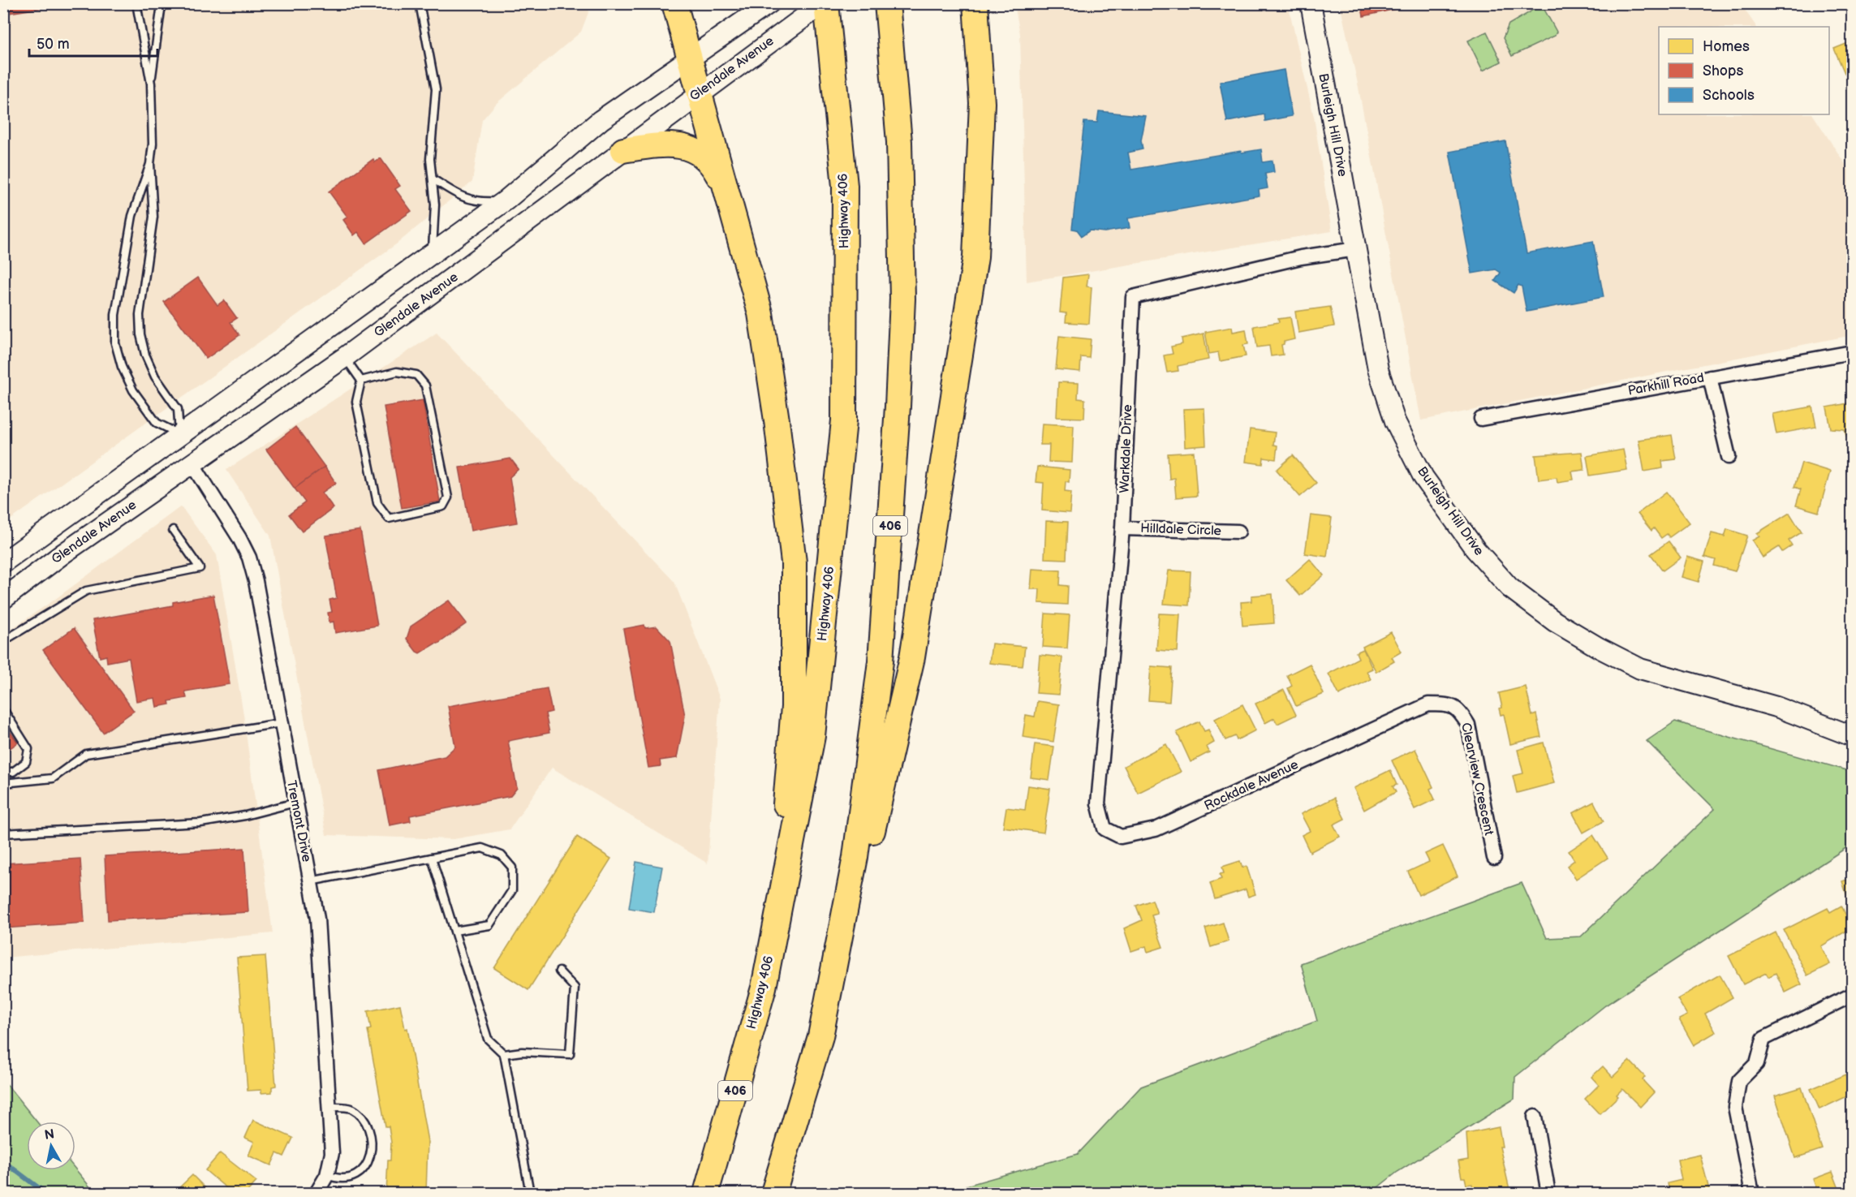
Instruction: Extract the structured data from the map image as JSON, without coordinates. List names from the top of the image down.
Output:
{
  "streets": {
    "highway": ["Highway 406", "406"],
    "main road": ["Glendale Avenue", "Burleigh Hill Drive"],
    "street": [
      "Parkhill Road",
      "Warkdale Drive",
      "Hilldale Circle",
      "Clearview Crescent",
      "Rockdale Avenue",
      "Tremont Drive"
    ]
  },
  "crossings": [
    ["Glendale Avenue", "Highway 406"],
    ["Glendale Avenue", "Tremont Drive"],
    ["Burleigh Hill Drive", "Warkdale Drive"],
    ["Warkdale Drive", "Hilldale Circle"],
    ["Warkdale Drive", "Rockdale Avenue"],
    ["Clearview Crescent", "Rockdale Avenue"]
  ],
  "legend": ["Homes", "Shops", "Schools"],
  "scale_bar": "50 m",
  "north": "top"
}
